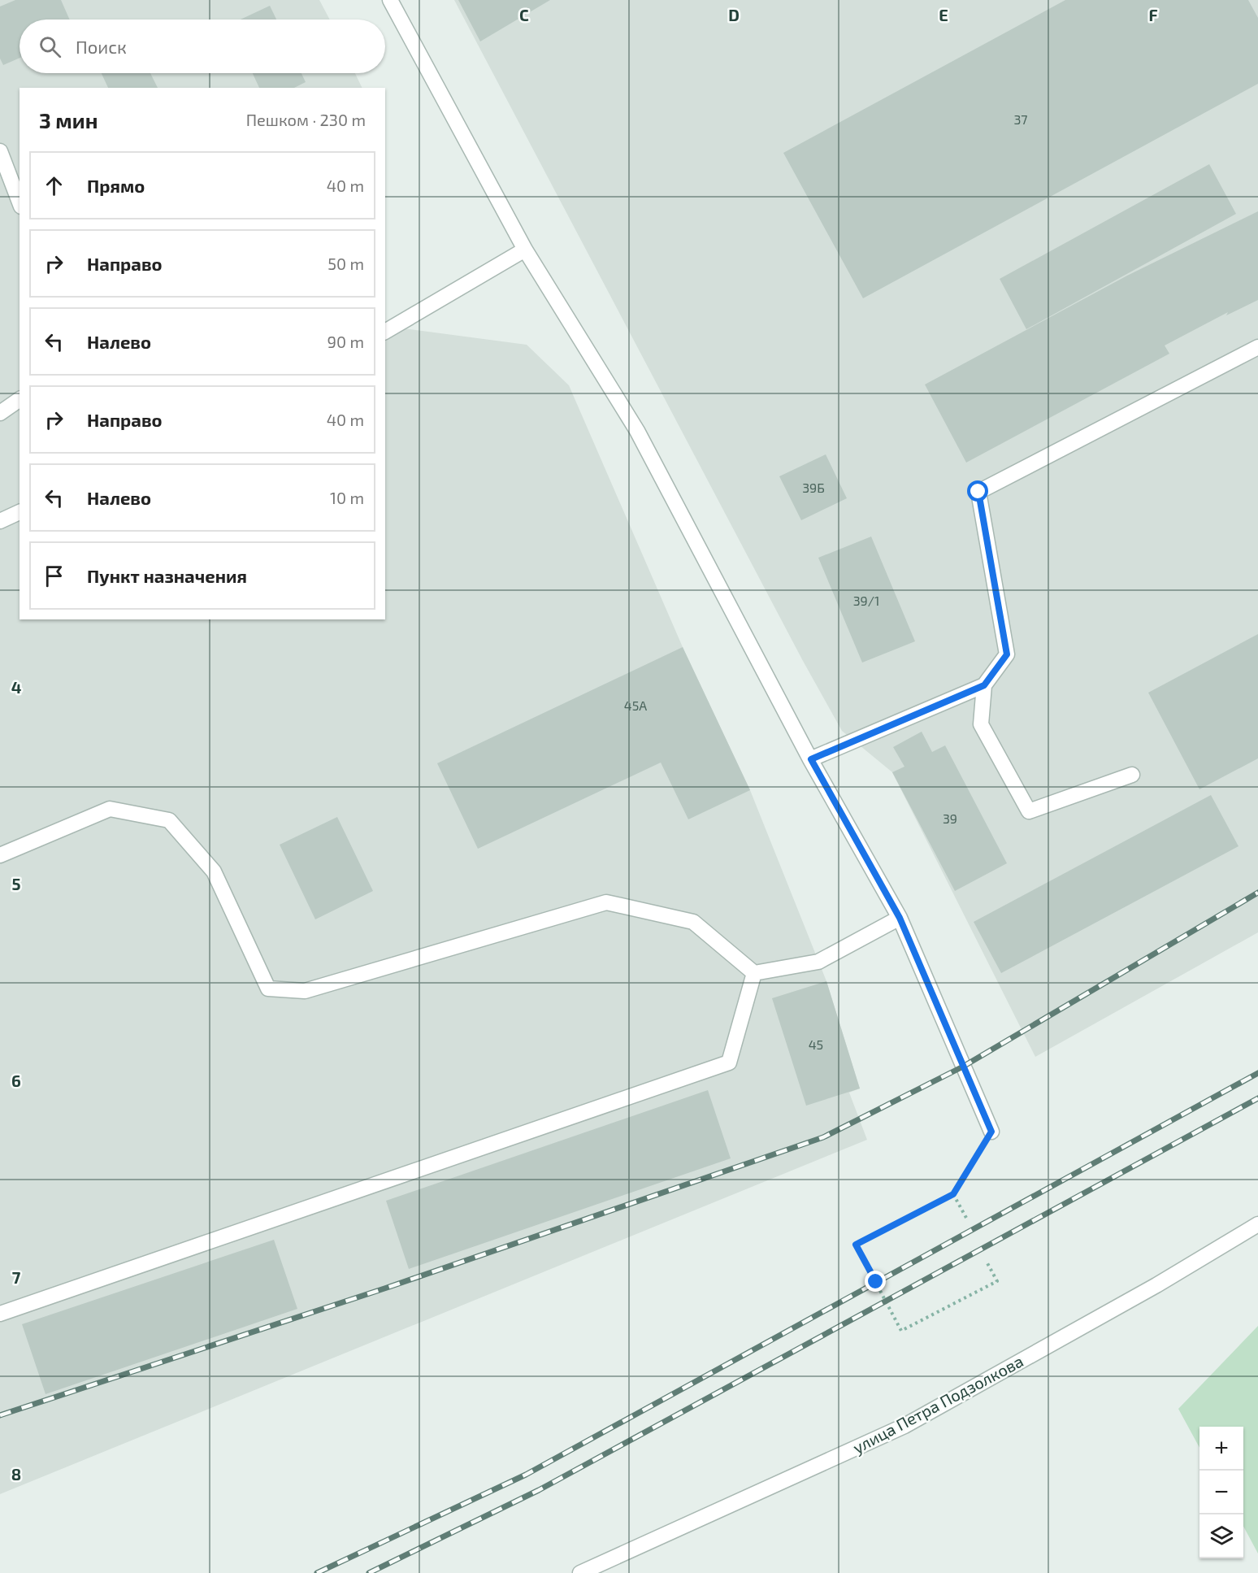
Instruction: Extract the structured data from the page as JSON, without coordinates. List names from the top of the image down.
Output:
{
  "streets": {
    "street": ["улица Петра Подзолкова"]
  },
  "house_numbers": [
    "37",
    "39Б",
    "39/1",
    "45А",
    "39",
    "45"
  ],
  "page": {
    "search": "Поиск",
    "heading": ["3 мин", "Пешком · 230 m"],
    "list": [
      ["Прямо", "40 m"],
      ["Направо", "50 m"],
      ["Налево", "90 m"],
      ["Направо", "40 m"],
      ["Налево", "10 m"],
      "Пункт назначения"
    ],
    "map_buttons": ["+", "−"]
  },
  "grid": {
    "columns": [
      "C",
      "D",
      "E",
      "F"
    ],
    "rows": [
      "4",
      "5",
      "6",
      "7",
      "8"
    ]
  }
}
